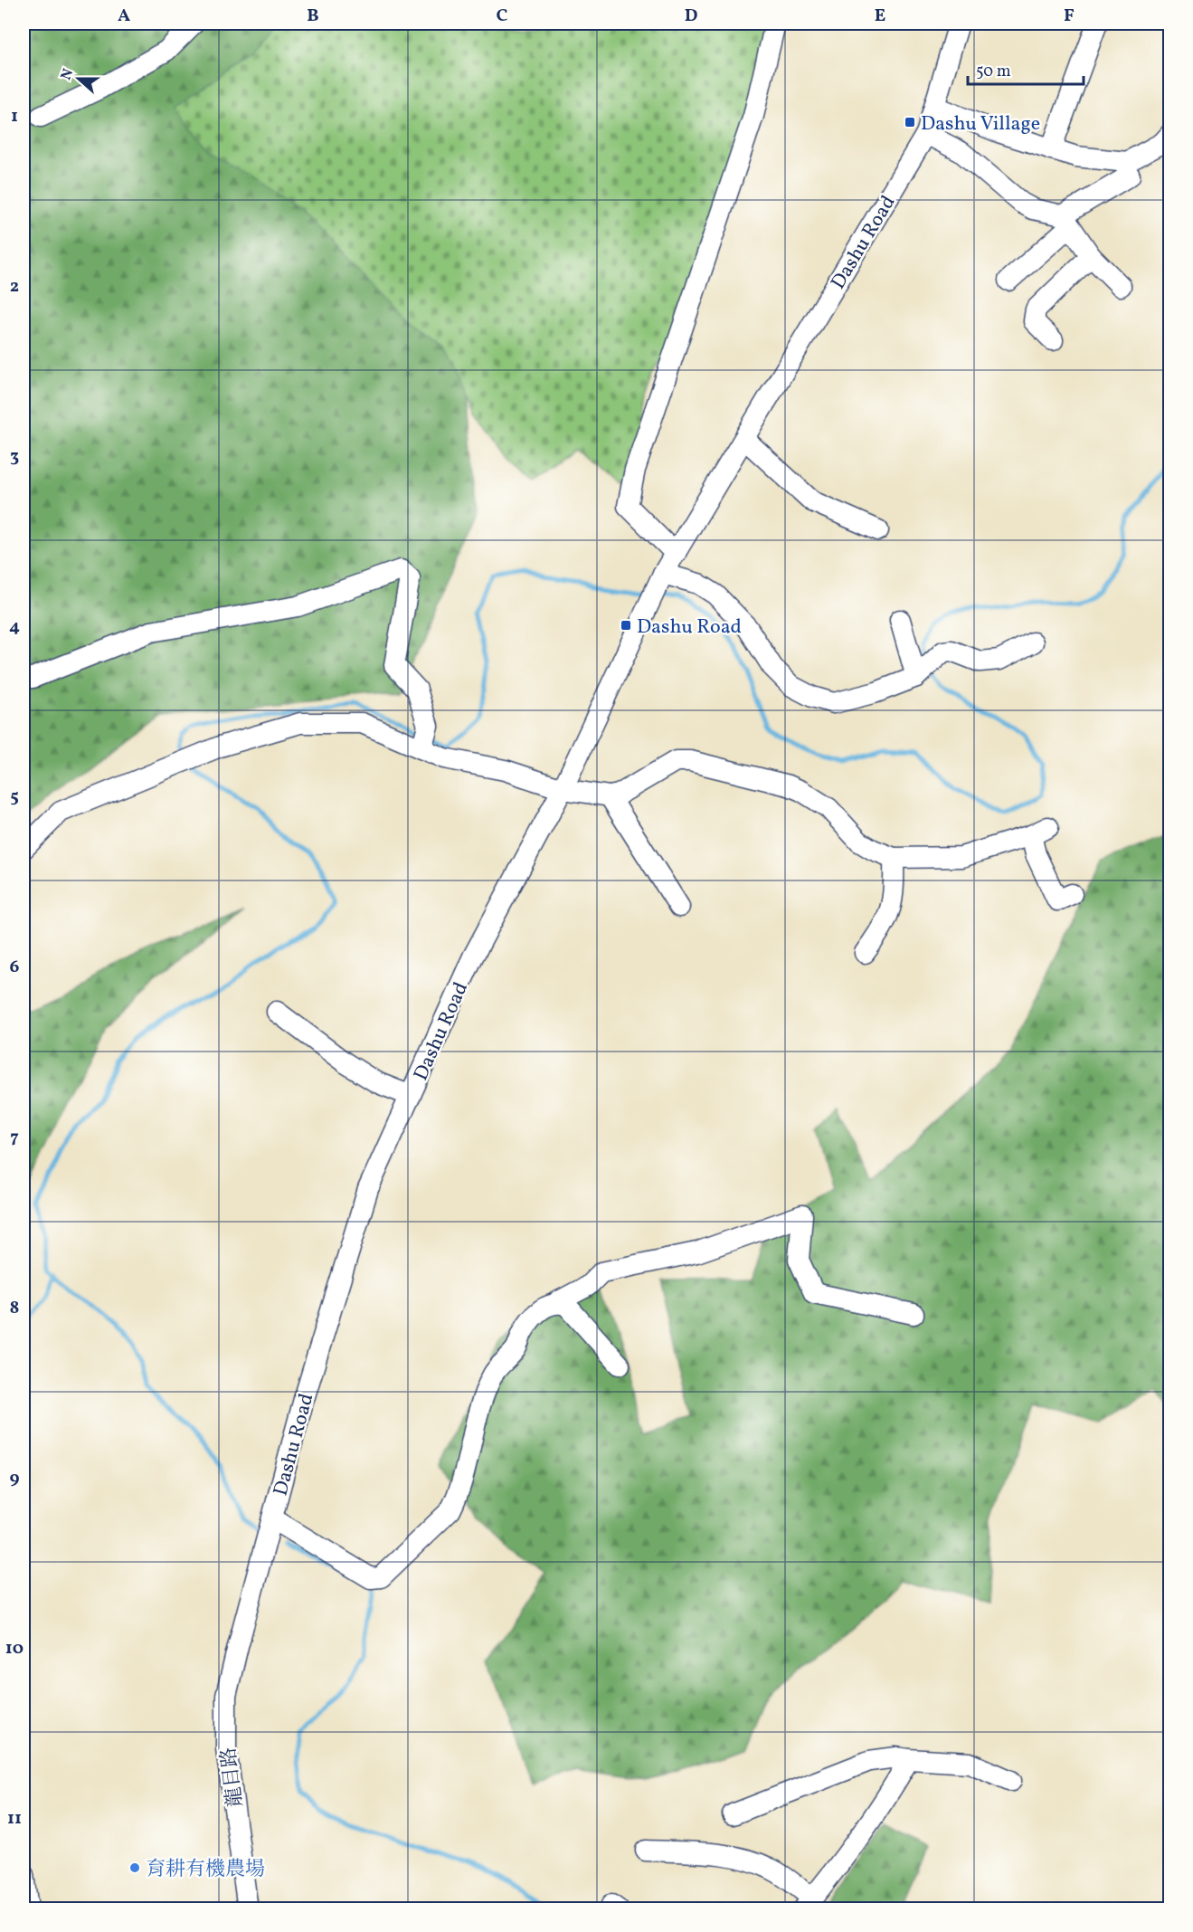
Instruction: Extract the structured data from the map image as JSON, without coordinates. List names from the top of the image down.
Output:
{
  "streets": {
    "street": ["Dashu Road", "龍目路"]
  },
  "crossings": [
    ["Dashu Road", "龍目路"]
  ],
  "places": {
    "transit": ["Dashu Village", "Dashu Road"],
    "other": ["育耕有機農場"]
  },
  "scale_bar": "50 m",
  "north": "left",
  "grid": {
    "columns": [
      "A",
      "B",
      "C",
      "D",
      "E",
      "F"
    ],
    "rows": [
      "1",
      "2",
      "3",
      "4",
      "5",
      "6",
      "7",
      "8",
      "9",
      "10",
      "11"
    ]
  }
}
